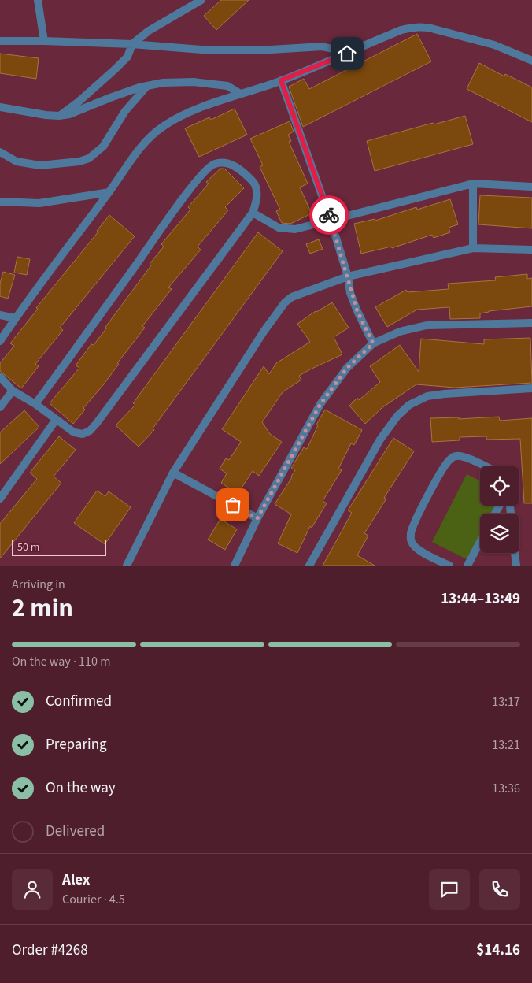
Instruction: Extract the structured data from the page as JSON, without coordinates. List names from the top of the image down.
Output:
{
  "scale_bar": "50 m",
  "page": {
    "scale": "50 m",
    "heading": ["2 min", "Arriving in", "13:44–13:49"],
    "panel": [
      "Alex",
      "Courier · 4.5",
      "Order #4268",
      "$14.16"
    ],
    "bar": "On the way · 110 m",
    "list": [
      ["Confirmed", "13:17"],
      ["Preparing", "13:21"],
      ["On the way", "13:36"],
      "Delivered"
    ]
  }
}
